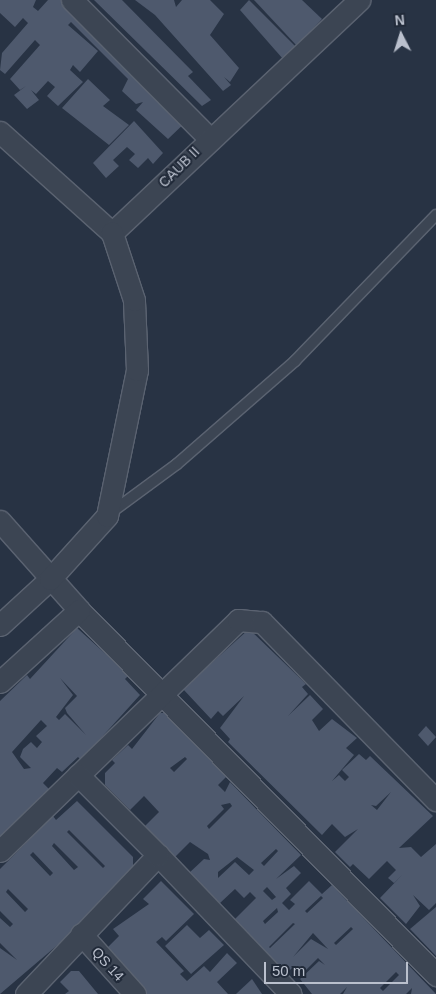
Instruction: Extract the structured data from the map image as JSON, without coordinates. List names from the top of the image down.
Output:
{
  "streets": {
    "street": ["CAUB II", "QS 14"]
  },
  "scale_bar": "50 m",
  "north": "top"
}
